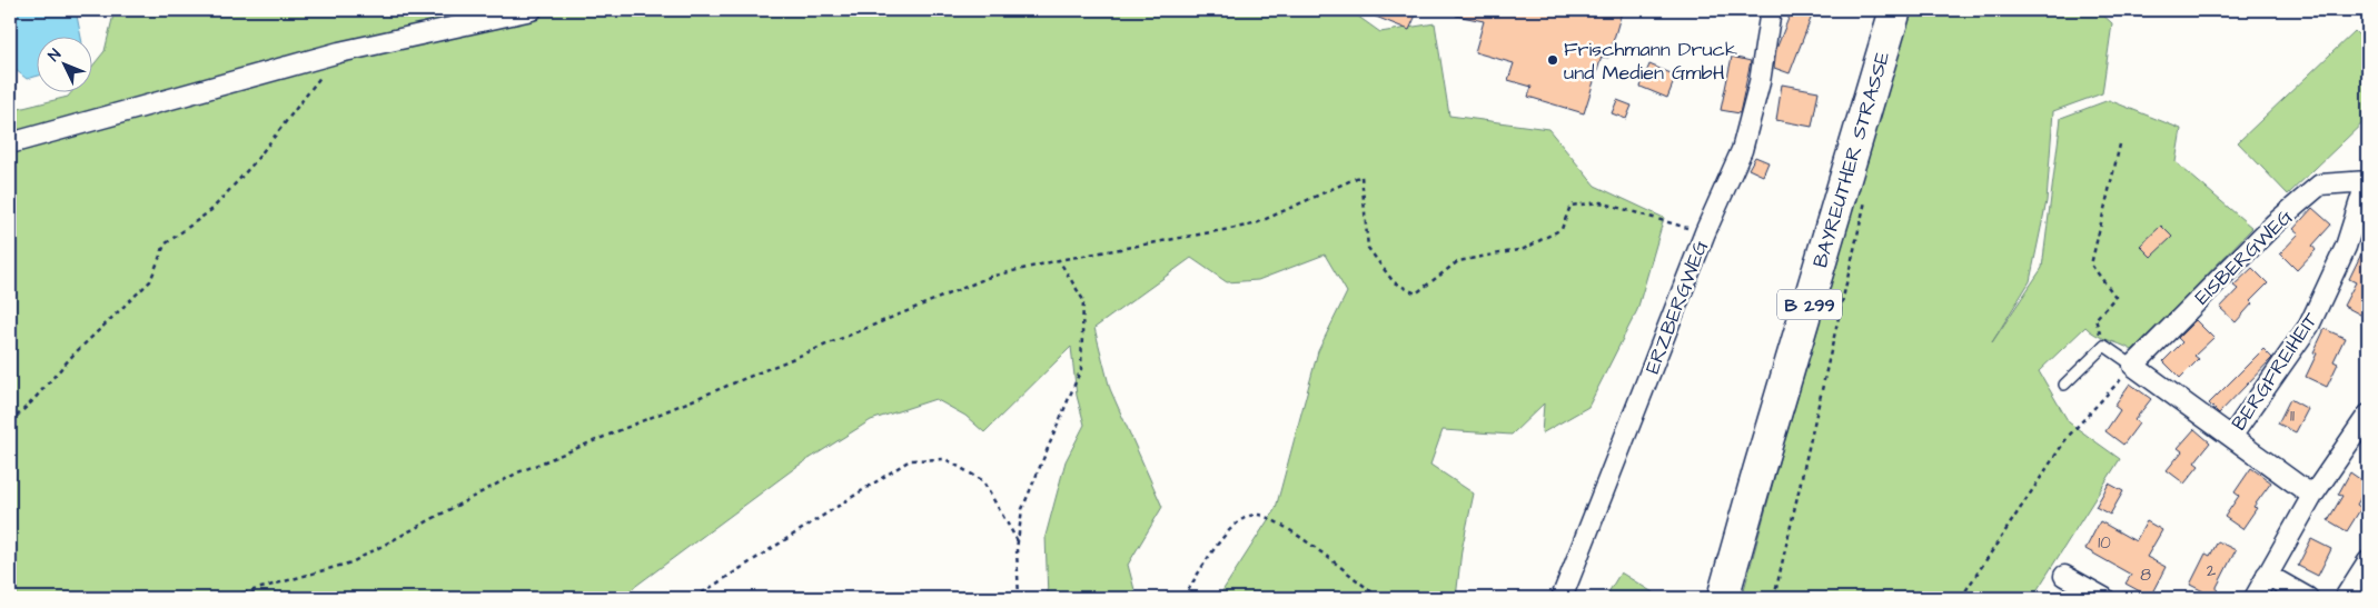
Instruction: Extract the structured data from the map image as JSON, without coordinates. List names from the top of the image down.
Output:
{
  "streets": {
    "main road": ["BAYREUTHER STRASSE", "B 299"],
    "street": ["EISBERGWEG", "ERZBERGWEG", "BERGFREIHEIT"]
  },
  "crossings": [
    ["EISBERGWEG", "BERGFREIHEIT"]
  ],
  "places": ["Frischmann Druck und Medien GmbH"],
  "house_numbers": [
    "11",
    "10",
    "2",
    "8"
  ],
  "north": "top left"
}
